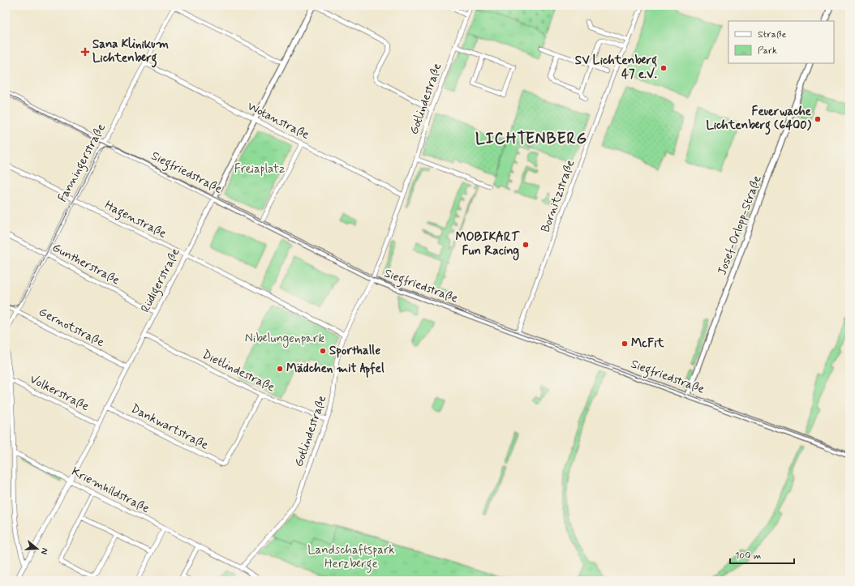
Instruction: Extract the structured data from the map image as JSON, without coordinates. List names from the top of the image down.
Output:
{
  "streets": {
    "street": [
      "Gotlindestraße",
      "Wotanstraße",
      "Fanningerstraße",
      "Siegfriedstraße",
      "Bornitzstraße",
      "Hagenstraße",
      "Josef-Orlopp-Straße",
      "Guntherstraße",
      "Rüdigerstraße",
      "Gernotstraße",
      "Dietlindestraße",
      "Volkerstraße",
      "Dankwartstraße",
      "Kriemhildstraße"
    ]
  },
  "crossings": [
    ["Gotlindestraße", "Wotanstraße"],
    ["Gotlindestraße", "Siegfriedstraße"],
    ["Gotlindestraße", "Hagenstraße"],
    ["Gotlindestraße", "Dietlindestraße"],
    ["Gotlindestraße", "Kriemhildstraße"],
    ["Wotanstraße", "Fanningerstraße"],
    ["Wotanstraße", "Rüdigerstraße"],
    ["Fanningerstraße", "Siegfriedstraße"],
    ["Fanningerstraße", "Hagenstraße"],
    ["Fanningerstraße", "Guntherstraße"],
    ["Fanningerstraße", "Gernotstraße"],
    ["Siegfriedstraße", "Bornitzstraße"],
    ["Siegfriedstraße", "Josef-Orlopp-Straße"],
    ["Siegfriedstraße", "Rüdigerstraße"],
    ["Hagenstraße", "Rüdigerstraße"],
    ["Guntherstraße", "Rüdigerstraße"],
    ["Rüdigerstraße", "Gernotstraße"],
    ["Rüdigerstraße", "Dietlindestraße"],
    ["Rüdigerstraße", "Volkerstraße"],
    ["Rüdigerstraße", "Dankwartstraße"],
    ["Rüdigerstraße", "Kriemhildstraße"],
    ["Dietlindestraße", "Dankwartstraße"]
  ],
  "districts": ["LICHTENBERG"],
  "parks": ["Freiaplatz", "Nibelungenpark", "Landschaftspark Herzberge"],
  "places": {
    "health": ["Sana Klinikum Lichtenberg"],
    "other": [
      "SV Lichtenberg 47 e.V.",
      "Feuerwache Lichtenberg (6400)",
      "MOBIKART Fun Racing",
      "McFit",
      "Sporthalle",
      "Mädchen mit Apfel"
    ]
  },
  "legend": ["Straße", "Park"],
  "scale_bar": "100 m",
  "north": "right"
}
